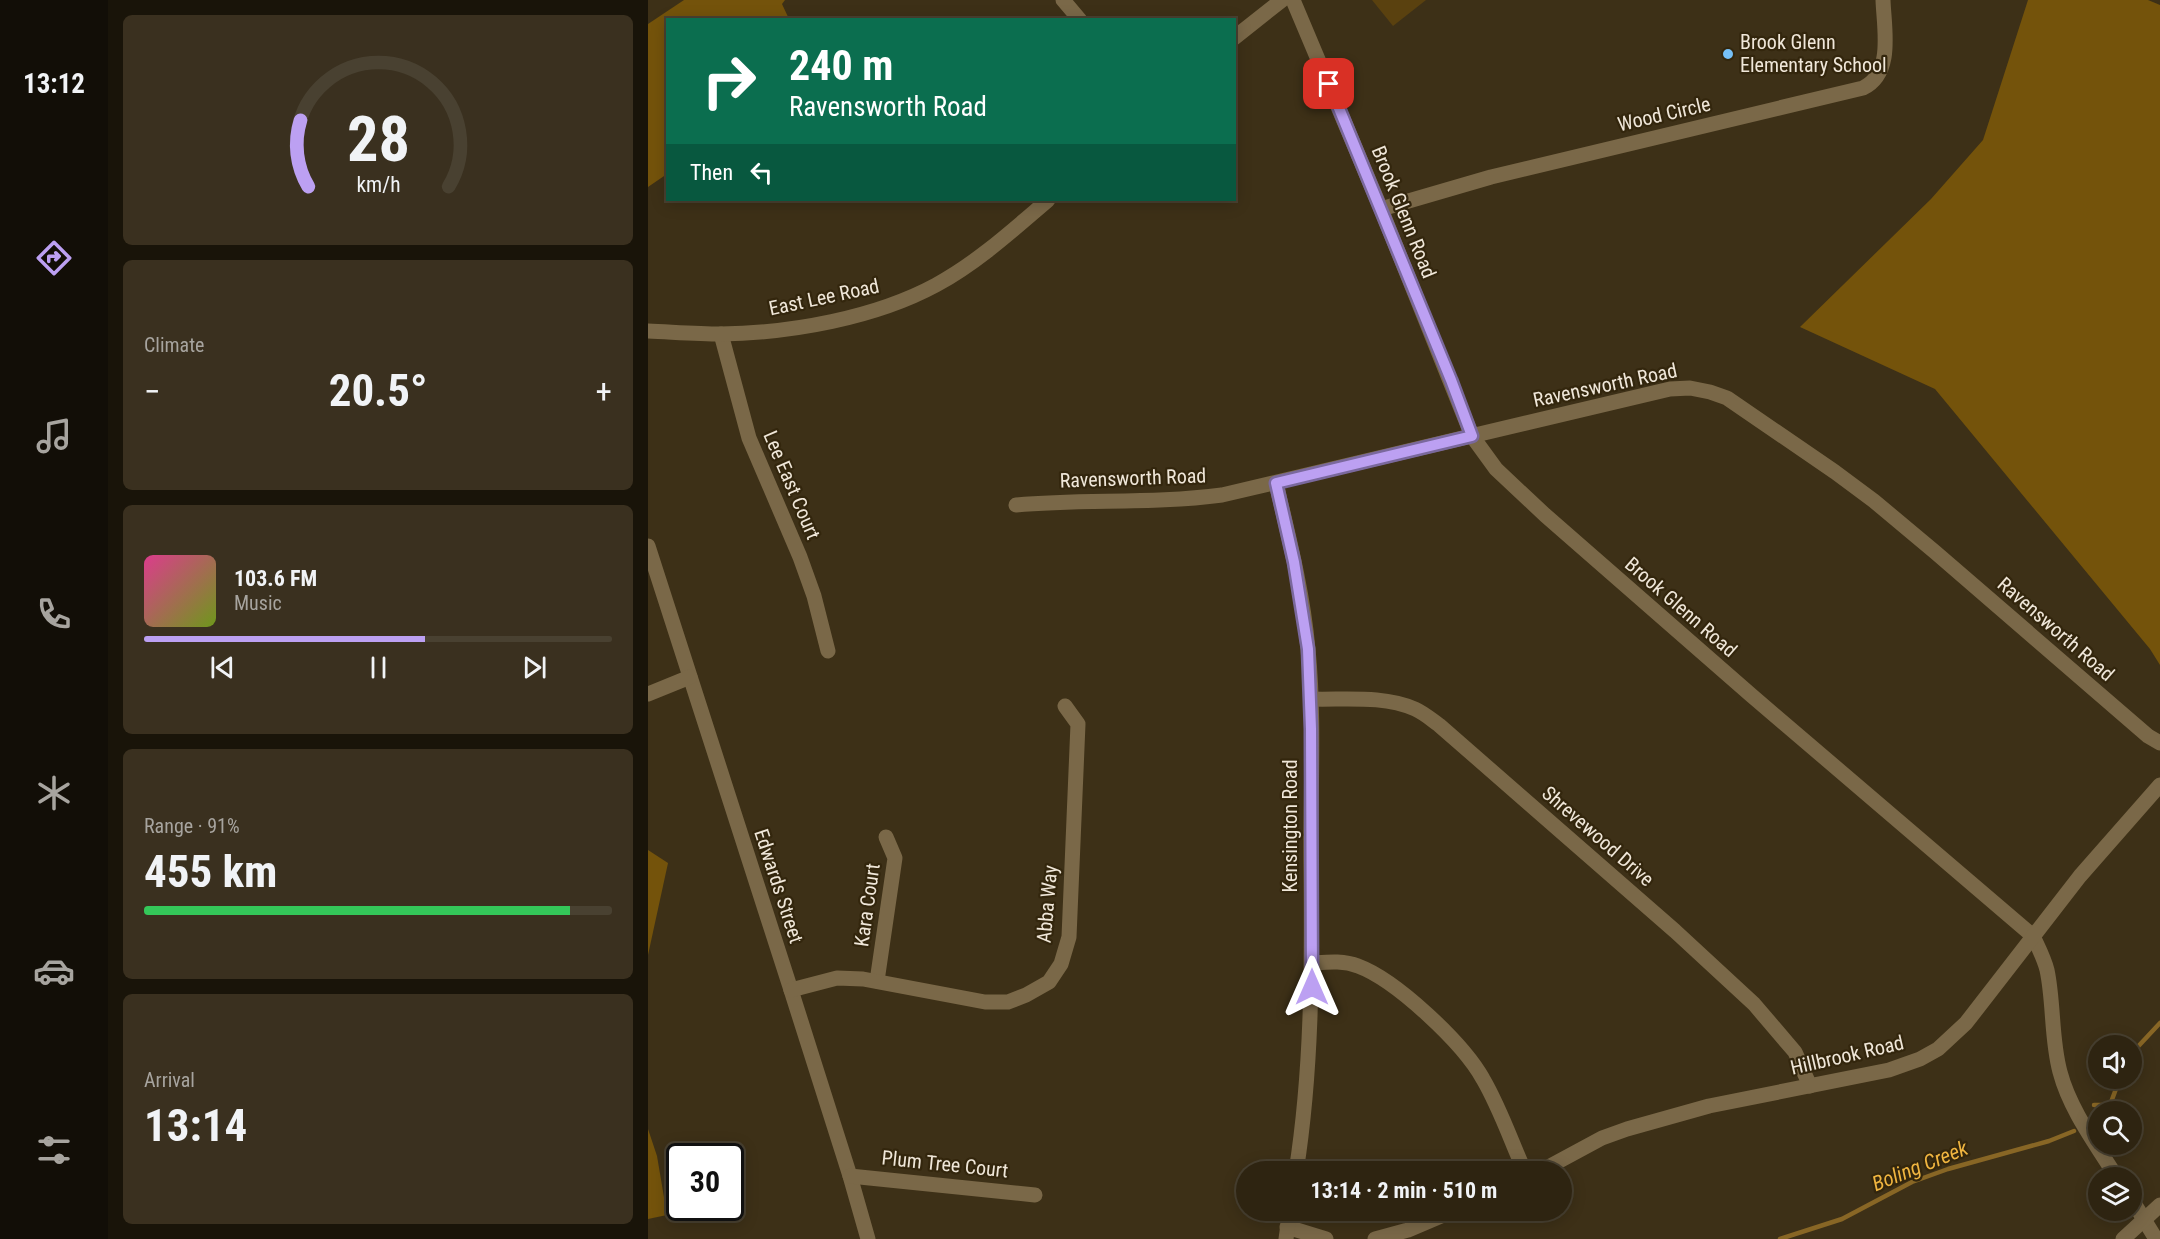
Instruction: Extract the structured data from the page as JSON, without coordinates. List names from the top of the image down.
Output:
{
  "streets": {
    "street": [
      "Wood Circle",
      "Brook Glenn Road",
      "East Lee Road",
      "Ravensworth Road",
      "Lee East Court",
      "Kensington Road",
      "Shrevewood Drive",
      "Edwards Street",
      "Abba Way",
      "Kara Court",
      "Hillbrook Road",
      "Plum Tree Court"
    ]
  },
  "crossings": [
    ["Wood Circle", "Brook Glenn Road"],
    ["Brook Glenn Road", "Ravensworth Road"],
    ["Brook Glenn Road", "Hillbrook Road"],
    ["East Lee Road", "Lee East Court"],
    ["Ravensworth Road", "Kensington Road"],
    ["Kensington Road", "Shrevewood Drive"],
    ["Shrevewood Drive", "Hillbrook Road"],
    ["Edwards Street", "Abba Way"],
    ["Edwards Street", "Plum Tree Court"],
    ["Abba Way", "Kara Court"]
  ],
  "water": ["Boling Creek"],
  "places": ["Brook Glenn Elementary School"],
  "page": {
    "tabs": "13:12",
    "turn": ["240 m", "Ravensworth Road"],
    "then": "Then",
    "tile": [
      "Climate",
      ["Range · 91%", "455 km"],
      ["Arrival", "13:14"]
    ],
    "heat": ["−", "20.5°", "+"],
    "song": ["103.6 FM", "Music"],
    "limit": "30",
    "trip": "13:14 · 2 min · 510 m",
    "gauge": ["28", "km/h"]
  }
}
